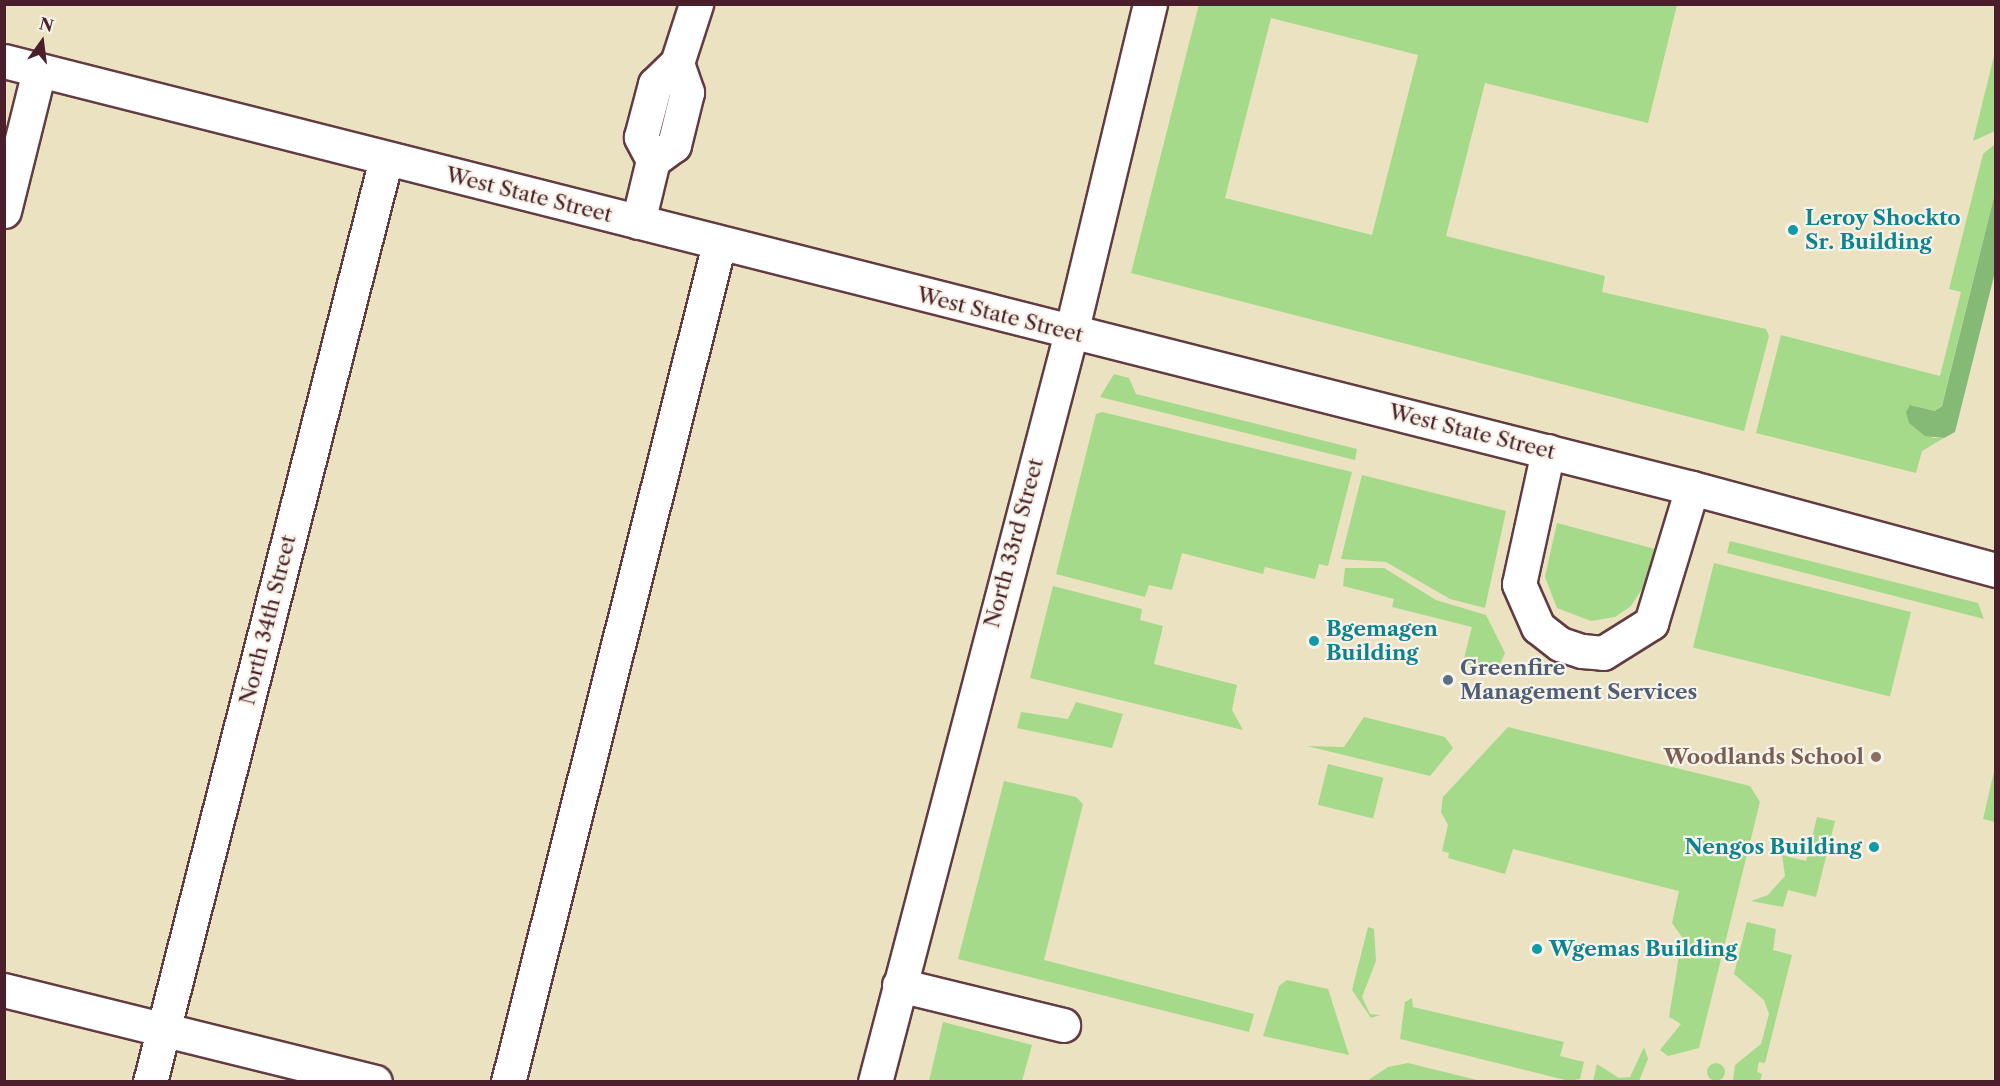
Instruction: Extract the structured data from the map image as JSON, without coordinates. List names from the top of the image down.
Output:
{
  "streets": {
    "street": ["West State Street", "North 33rd Street", "North 34th Street"]
  },
  "crossings": [
    ["West State Street", "North 33rd Street"],
    ["West State Street", "North 34th Street"]
  ],
  "places": [
    "Leroy Shockto Sr. Building",
    "Bgemagen Building",
    "Greenfire Management Services",
    "Woodlands School",
    "Nengos Building",
    "Wgemas Building"
  ],
  "north": "top"
}
